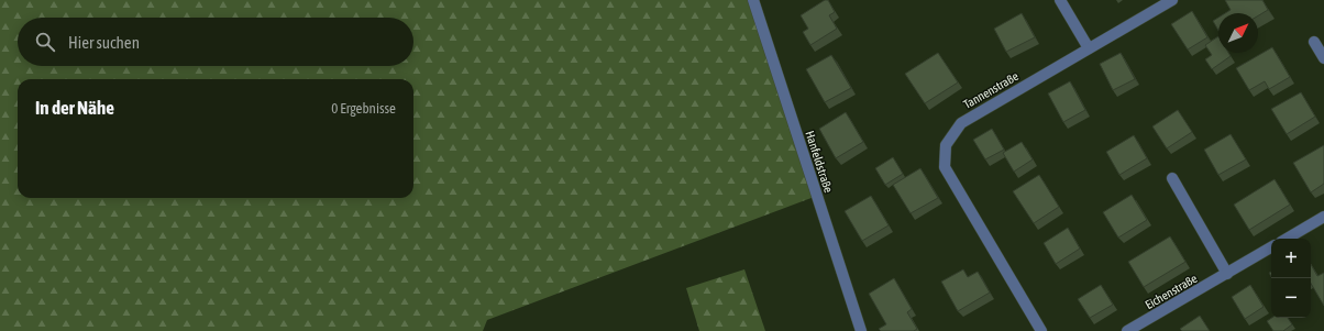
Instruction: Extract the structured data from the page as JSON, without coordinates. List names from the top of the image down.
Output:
{
  "streets": {
    "street": ["Tannenstraße", "Hanfeldstraße", "Eichenstraße"]
  },
  "north": "top right",
  "page": {
    "search": "Hier suchen",
    "heading": ["In der Nähe", "0 Ergebnisse"],
    "map_buttons": ["+", "−"]
  }
}
